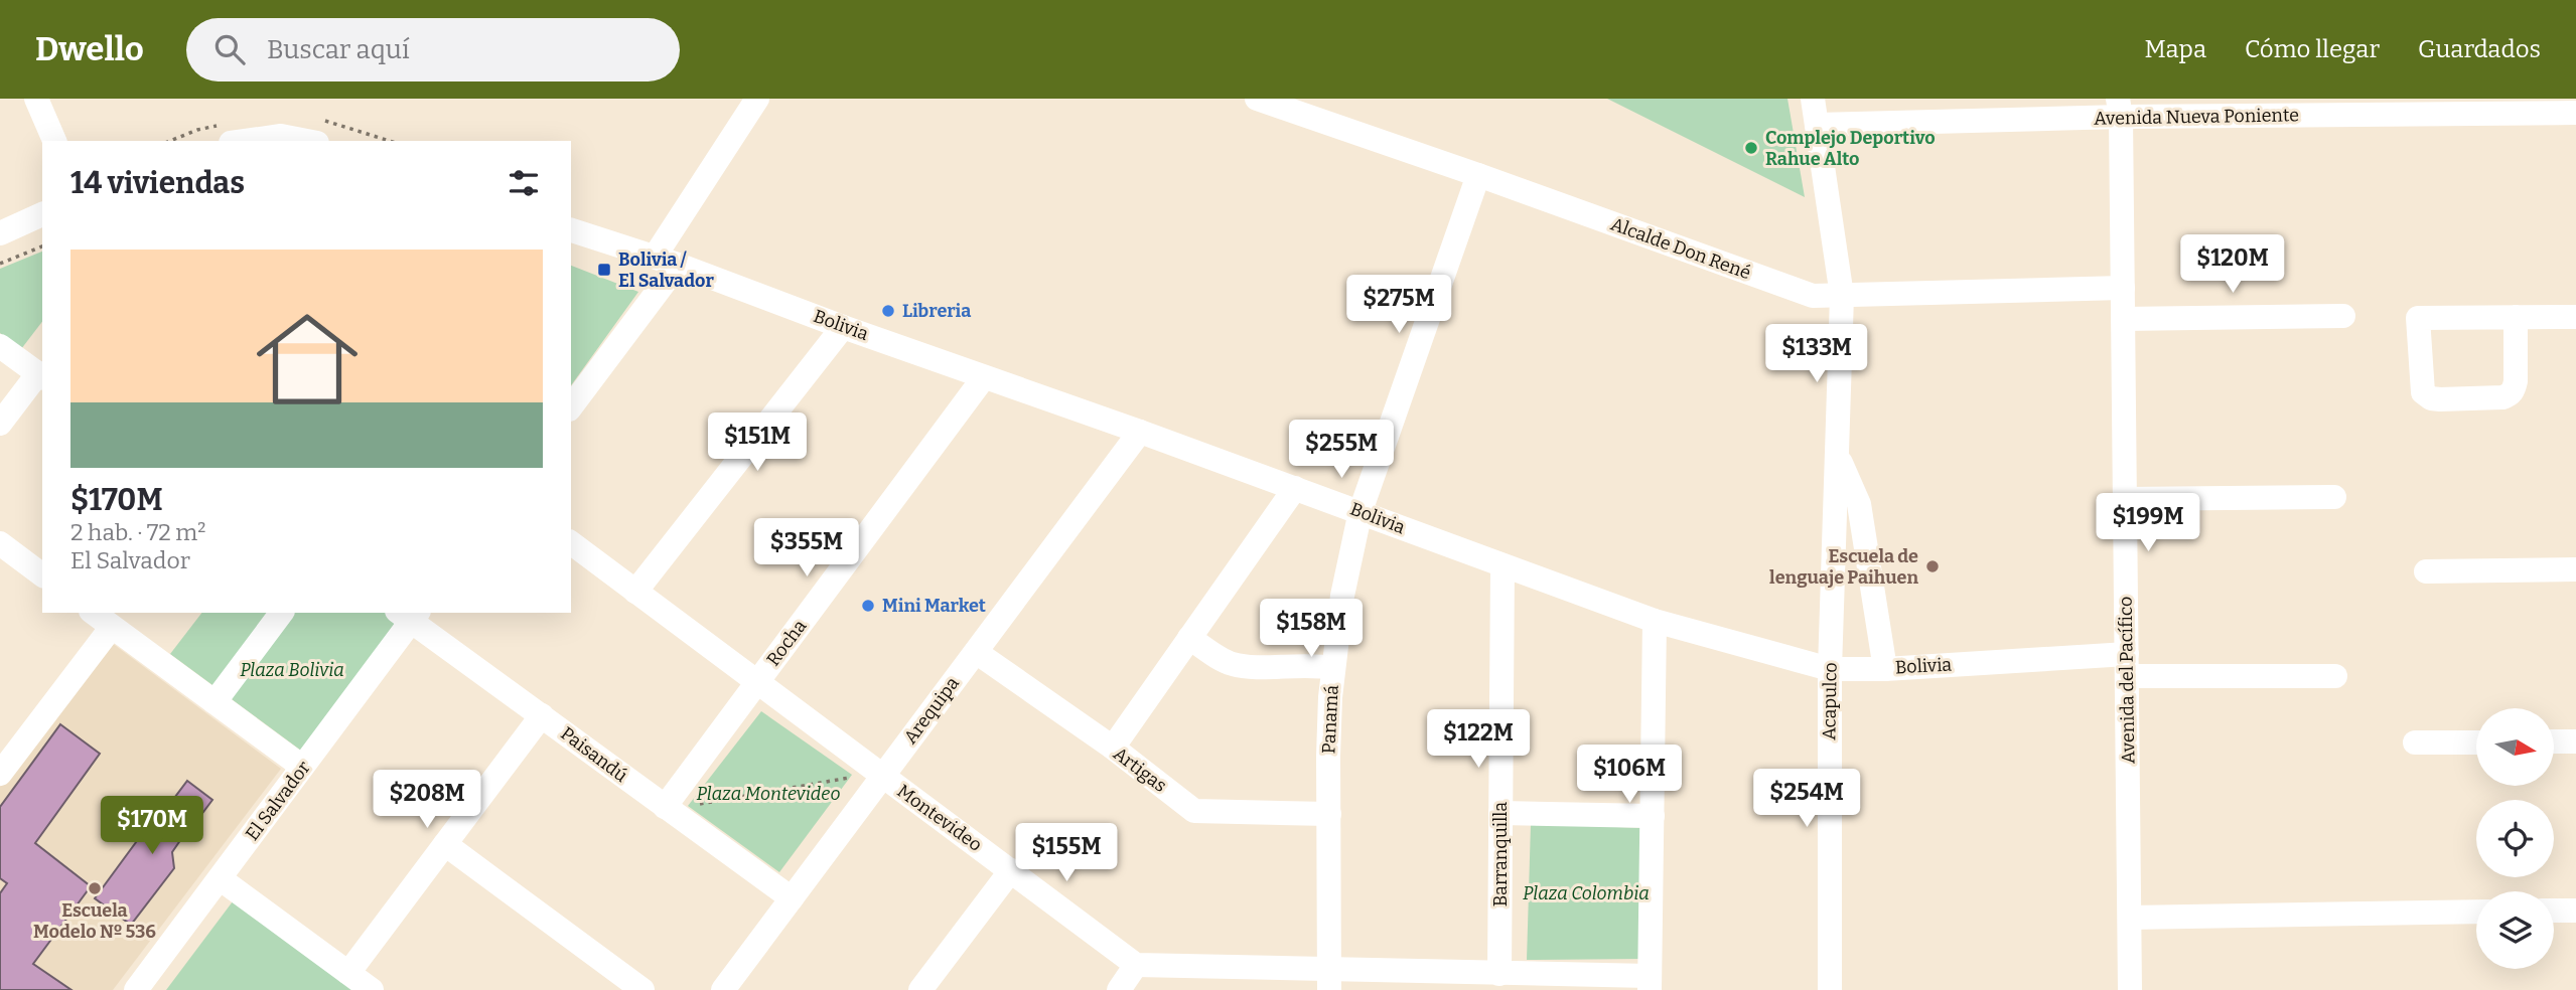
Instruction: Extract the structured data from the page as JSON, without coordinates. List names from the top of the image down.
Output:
{
  "streets": {
    "street": [
      "Avenida Nueva Poniente",
      "Alcalde Don René",
      "Bolivia",
      "Rocha",
      "Avenida del Pacífico",
      "Acapulco",
      "Arequipa",
      "Panamá",
      "Paisandú",
      "Artigas",
      "El Salvador",
      "Montevideo",
      "Barranquilla"
    ]
  },
  "crossings": [
    ["Avenida Nueva Poniente", "Avenida del Pacífico"],
    ["Avenida Nueva Poniente", "Acapulco"],
    ["Alcalde Don René", "Avenida del Pacífico"],
    ["Alcalde Don René", "Acapulco"],
    ["Alcalde Don René", "Panamá"],
    ["Bolivia", "Rocha"],
    ["Bolivia", "Avenida del Pacífico"],
    ["Bolivia", "Acapulco"],
    ["Bolivia", "Arequipa"],
    ["Bolivia", "Panamá"],
    ["Bolivia", "Barranquilla"],
    ["Rocha", "Paisandú"],
    ["Rocha", "Montevideo"],
    ["Arequipa", "Paisandú"],
    ["Arequipa", "Artigas"],
    ["Arequipa", "Montevideo"],
    ["Panamá", "Artigas"],
    ["Paisandú", "El Salvador"]
  ],
  "parks": ["Plaza Bolivia", "Plaza Montevideo", "Plaza Colombia"],
  "places": {
    "other": [
      "Complejo Deportivo Rahue Alto",
      "Libreria",
      "Escuela de lenguaje Paihuen",
      "Mini Market",
      "Escuela Modelo Nº 536"
    ],
    "transit": ["Bolivia / El Salvador"]
  },
  "north": "right",
  "page": {
    "header": "Dwello",
    "search": "Buscar aquí",
    "nav": ["Mapa", "Cómo llegar", "Guardados"],
    "heading": "14 viviendas",
    "list": [
      {
        "name": "$170M",
        "note": "2 hab. · 72 m² · El Salvador"
      }
    ],
    "price": [
      "$120M",
      "$275M",
      "$133M",
      "$151M",
      "$255M",
      "$199M",
      "$355M",
      "$158M",
      "$122M",
      "$106M",
      "$254M",
      "$208M",
      "$170M",
      "$155M"
    ]
  }
}
